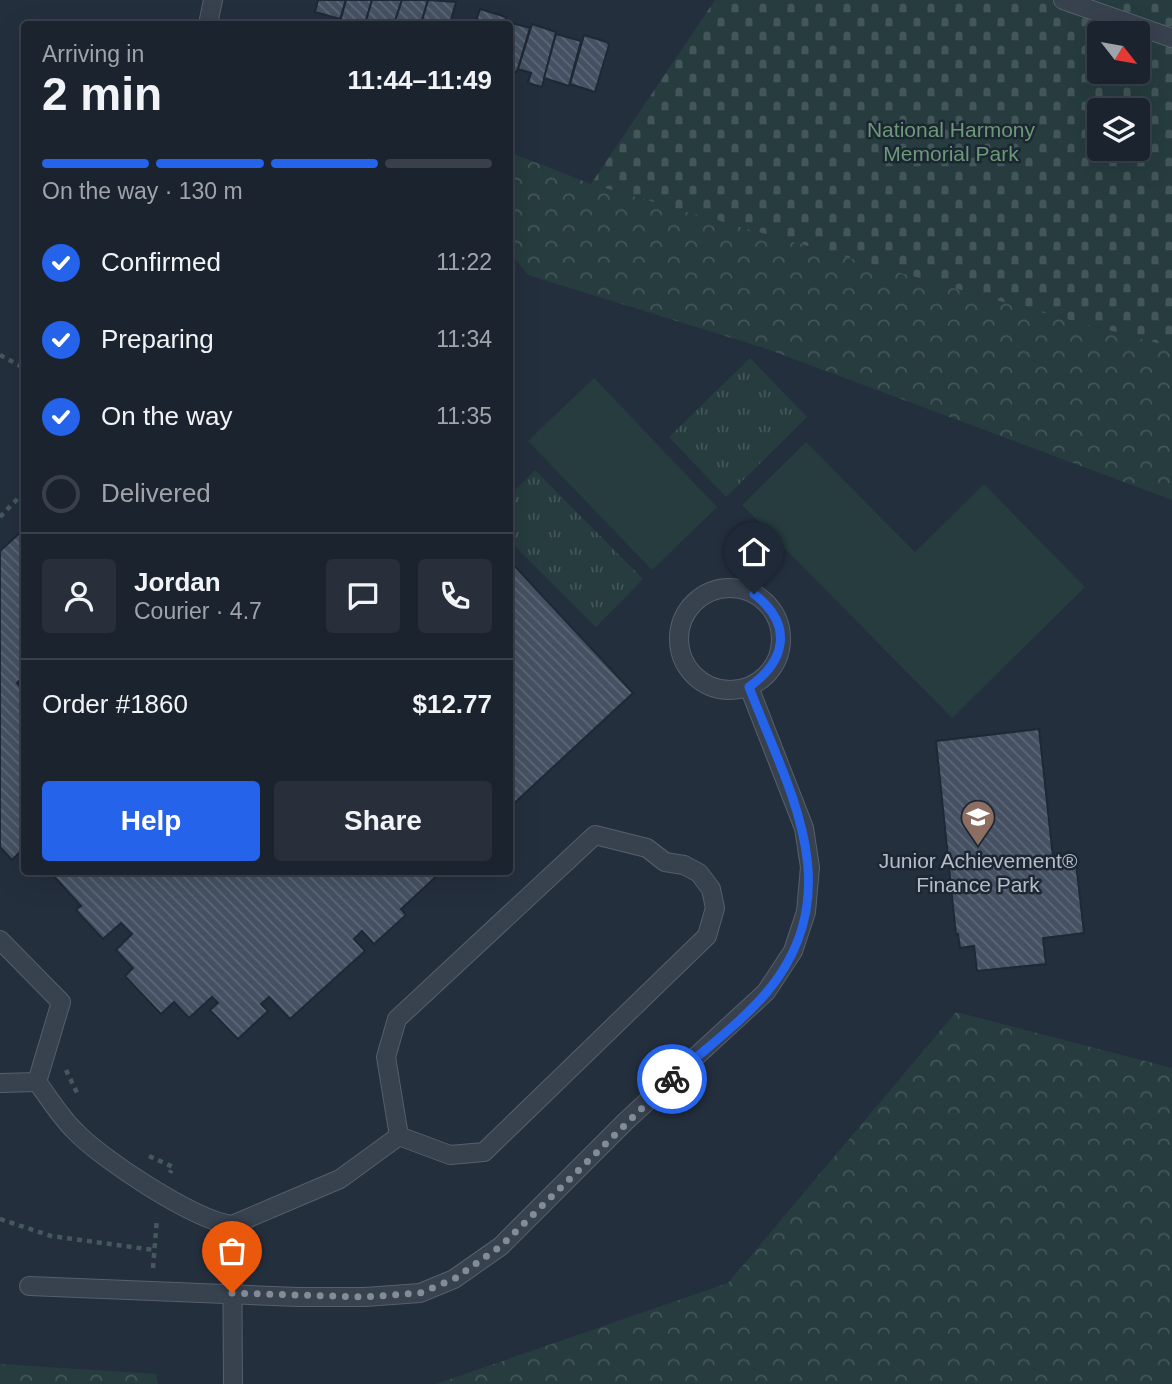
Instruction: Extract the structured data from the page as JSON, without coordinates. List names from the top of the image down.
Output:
{
  "parks": ["National Harmony Memorial Park"],
  "places": {
    "school or university": ["Junior Achievement® Finance Park"]
  },
  "north": "bottom right",
  "page": {
    "heading": ["2 min", "Arriving in", "11:44–11:49"],
    "panel": [
      "Jordan",
      "Courier · 4.7",
      "Order #1860",
      "$12.77"
    ],
    "bar": "On the way · 130 m",
    "list": [
      ["Confirmed", "11:22"],
      ["Preparing", "11:34"],
      ["On the way", "11:35"],
      "Delivered"
    ],
    "buttons": ["Help", "Share"]
  }
}
